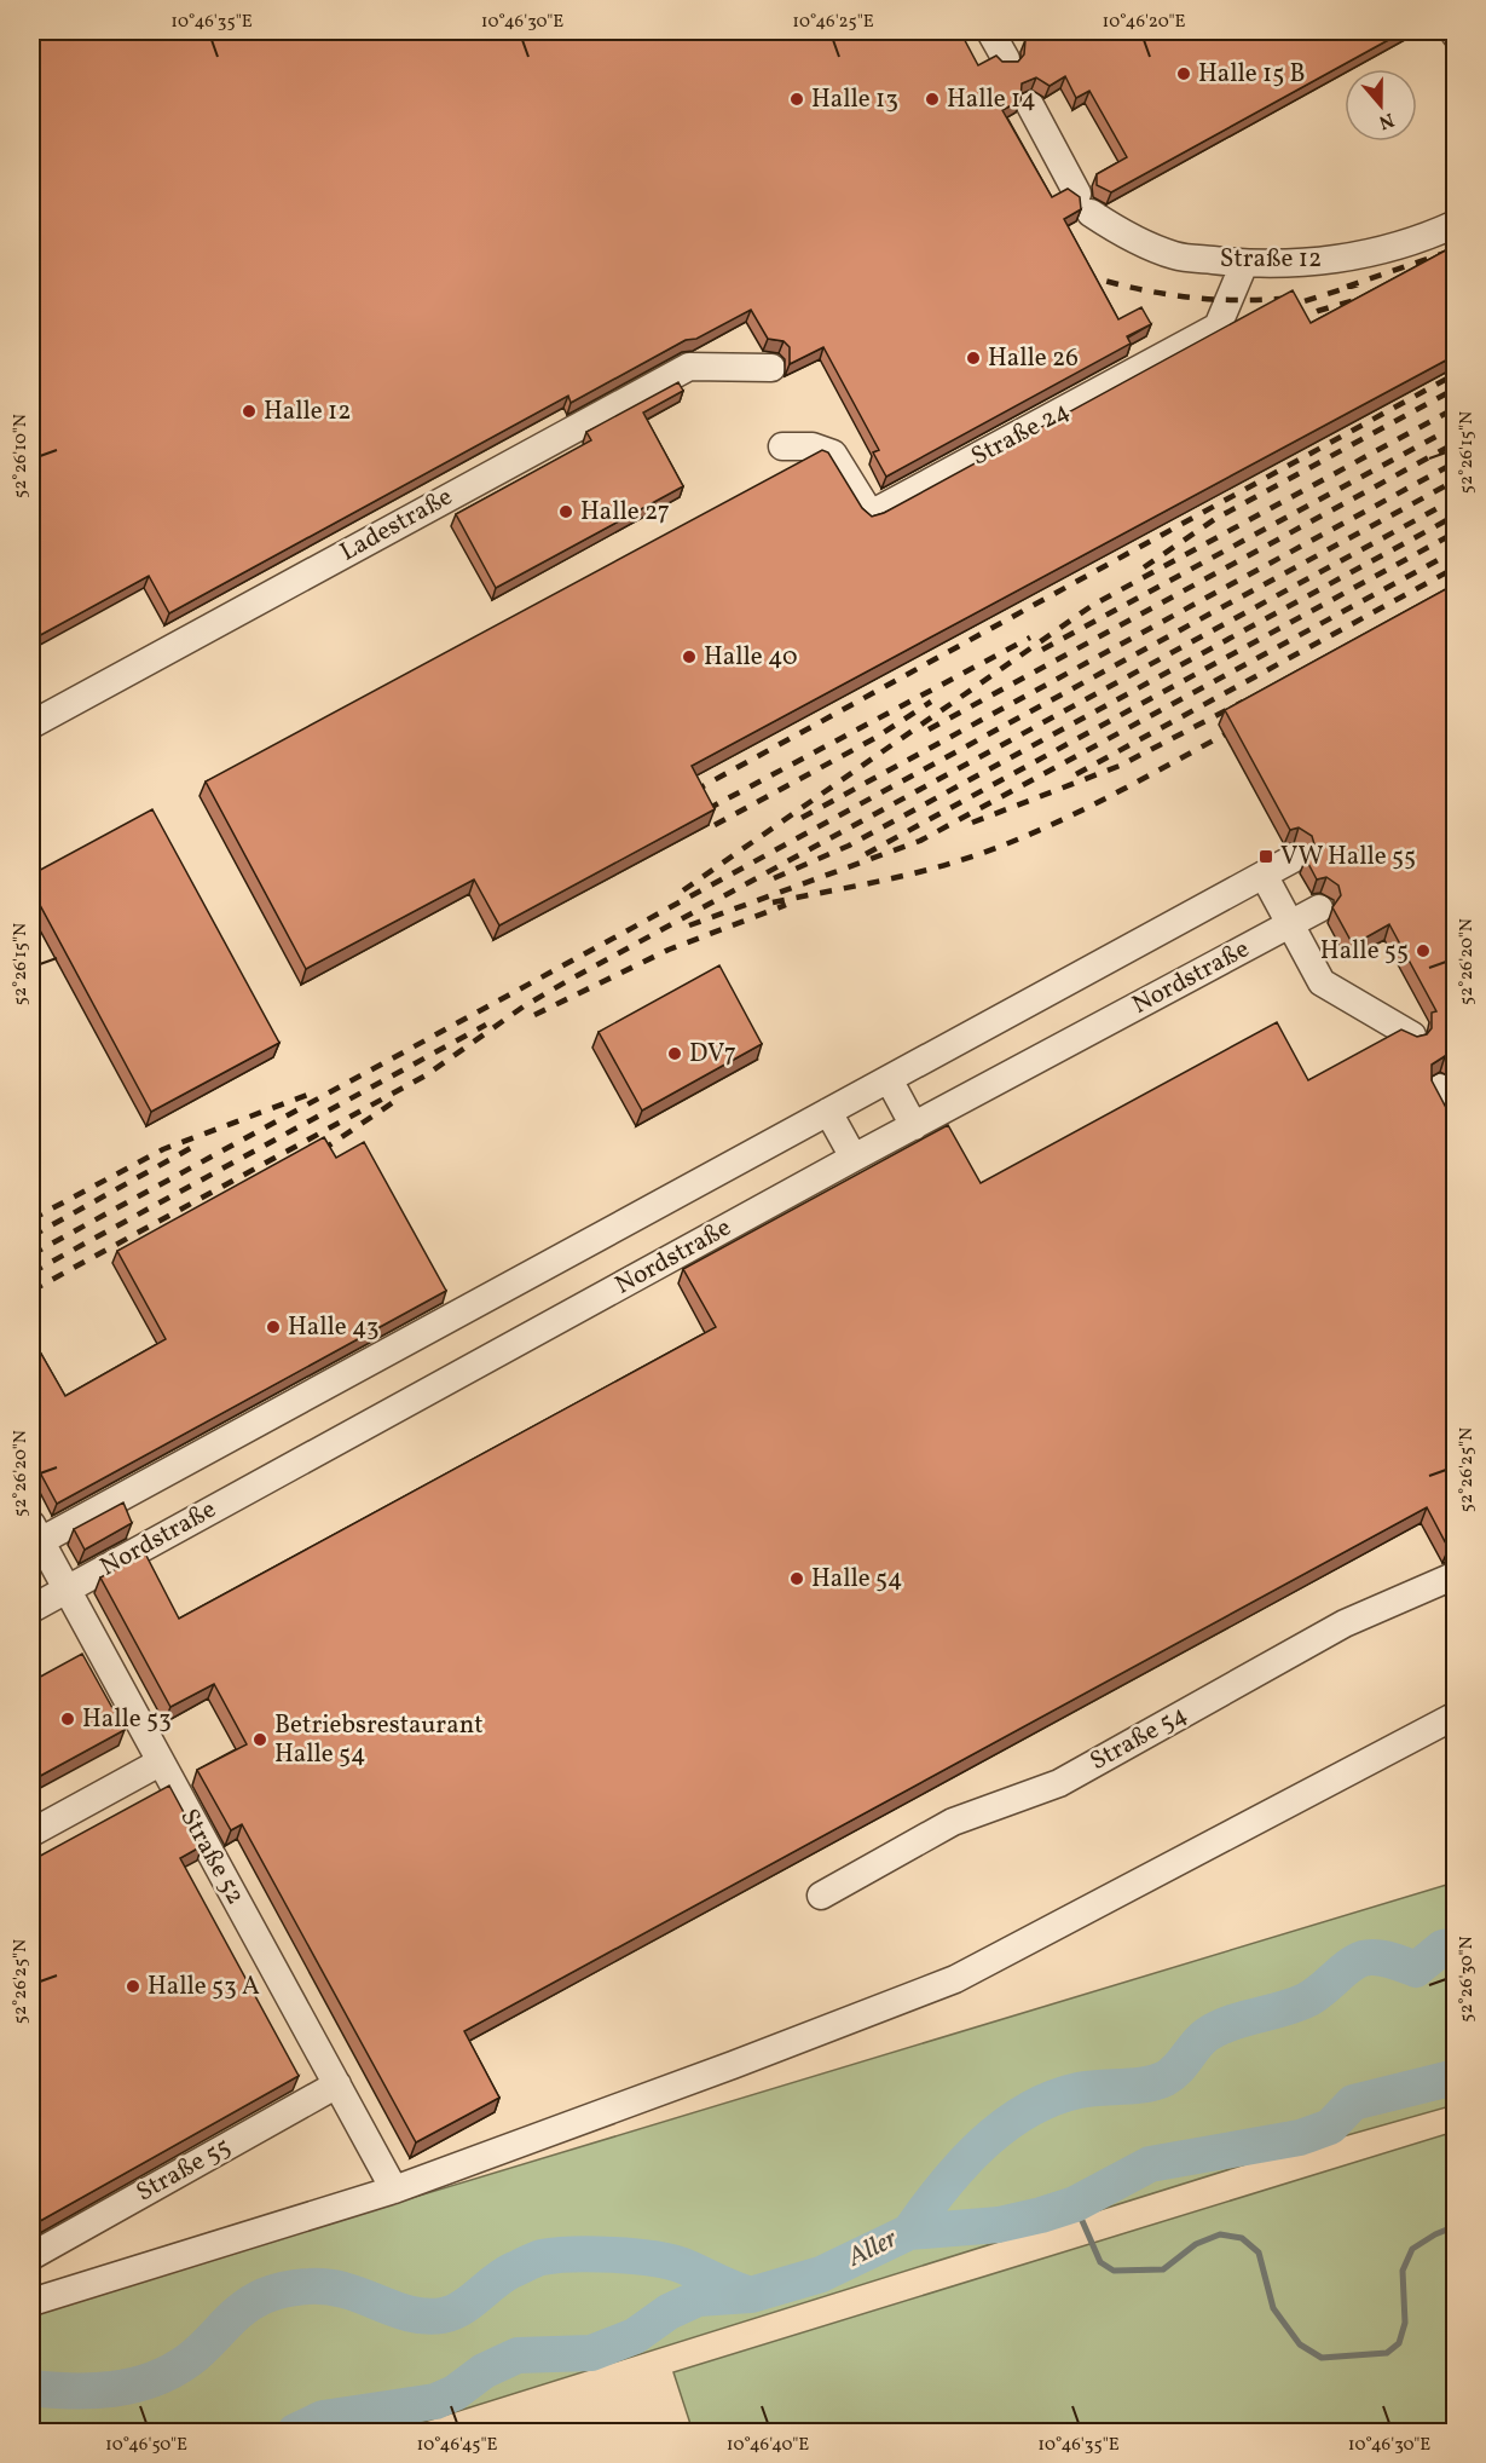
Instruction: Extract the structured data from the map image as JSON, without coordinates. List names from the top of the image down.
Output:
{
  "streets": {
    "street": [
      "Straße 12",
      "Straße 24",
      "Ladestraße",
      "Nordstraße",
      "Straße 54",
      "Straße 52",
      "Straße 55"
    ]
  },
  "crossings": [
    ["Straße 12", "Straße 24"],
    ["Nordstraße", "Straße 52"],
    ["Straße 52", "Straße 55"]
  ],
  "water": ["Aller"],
  "places": {
    "other": [
      "Halle 15 B",
      "Halle 13",
      "Halle 14",
      "Halle 26",
      "Halle 12",
      "Halle 27",
      "Halle 40",
      "Halle 55",
      "DV7",
      "Halle 43",
      "Halle 54",
      "Halle 53",
      "Betriebsrestaurant Halle 54",
      "Halle 53 A"
    ],
    "transit": ["VW Halle 55"]
  },
  "north": "bottom",
  "coordinates": [
    "10°46'35\"E",
    "10°46'30\"E",
    "10°46'25\"E",
    "10°46'20\"E",
    "52°26'15\"N",
    "52°26'10\"N",
    "52°26'20\"N",
    "52°26'25\"N",
    "52°26'30\"N",
    "10°46'50\"E",
    "10°46'45\"E",
    "10°46'40\"E"
  ]
}
